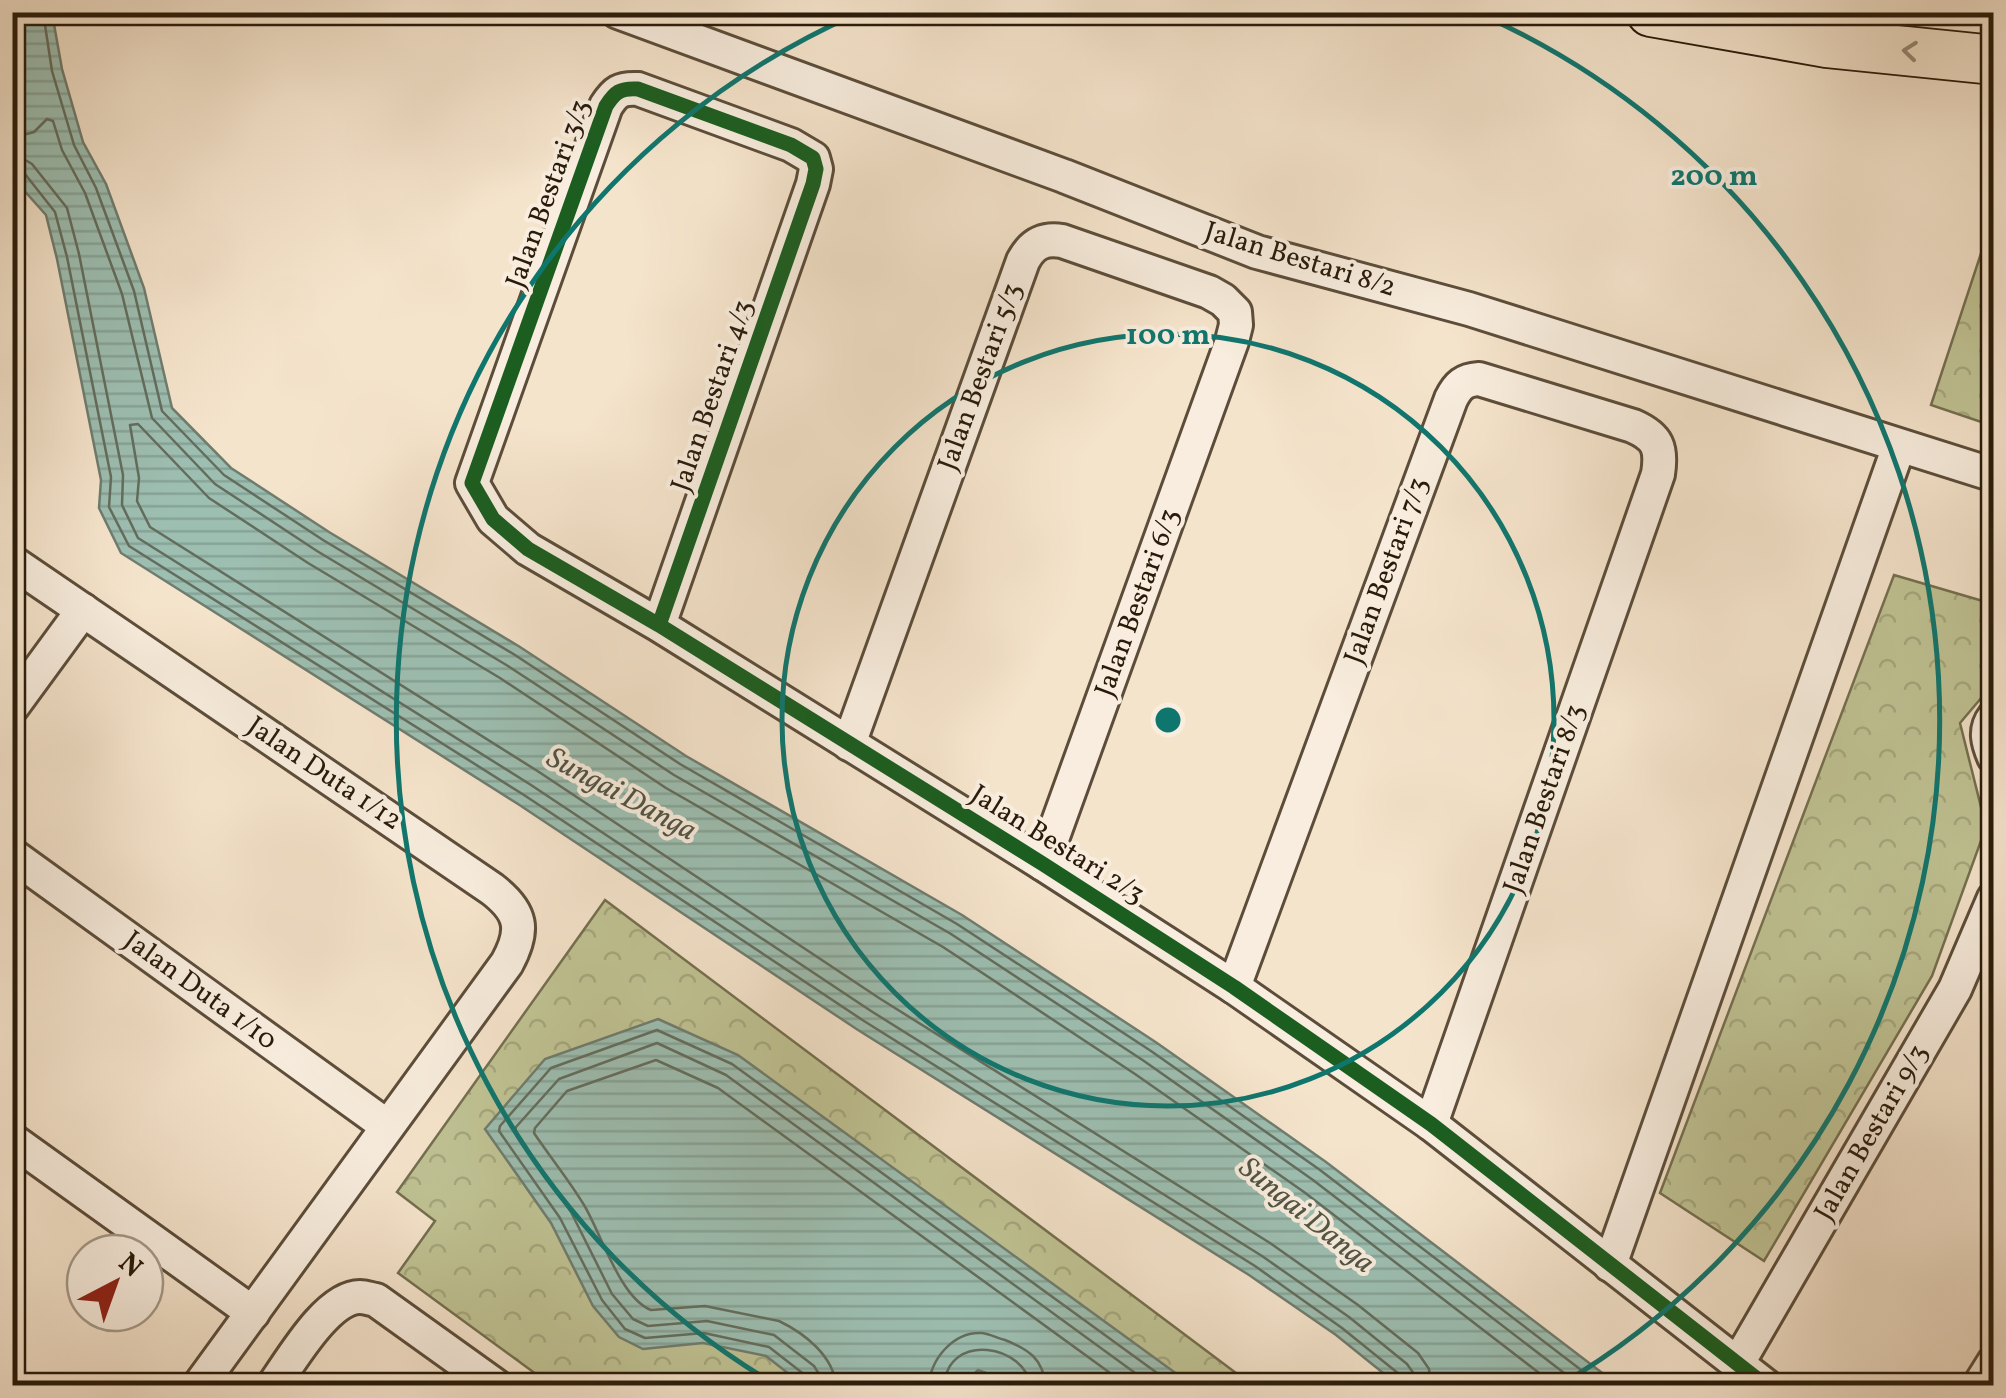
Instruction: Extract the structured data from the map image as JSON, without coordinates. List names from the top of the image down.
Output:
{
  "streets": {
    "street": [
      "Jalan Bestari 3/3",
      "Jalan Bestari 8/2",
      "Jalan Bestari 5/3",
      "Jalan Bestari 4/3",
      "Jalan Bestari 7/3",
      "Jalan Bestari 6/3",
      "Jalan Duta 1/12",
      "Jalan Bestari 8/3",
      "Jalan Bestari 2/3",
      "Jalan Duta 1/10",
      "Jalan Bestari 9/3"
    ]
  },
  "crossings": [
    ["Jalan Bestari 3/3", "Jalan Bestari 4/3"],
    ["Jalan Bestari 3/3", "Jalan Bestari 2/3"],
    ["Jalan Bestari 5/3", "Jalan Bestari 6/3"],
    ["Jalan Bestari 5/3", "Jalan Bestari 2/3"],
    ["Jalan Bestari 4/3", "Jalan Bestari 2/3"],
    ["Jalan Bestari 7/3", "Jalan Bestari 8/3"],
    ["Jalan Bestari 7/3", "Jalan Bestari 2/3"],
    ["Jalan Bestari 6/3", "Jalan Bestari 2/3"],
    ["Jalan Duta 1/12", "Jalan Duta 1/10"],
    ["Jalan Bestari 8/3", "Jalan Bestari 2/3"],
    ["Jalan Bestari 2/3", "Jalan Bestari 9/3"]
  ],
  "water": ["Sungai Danga"],
  "north": "top right",
  "rings": ["200 m", "100 m"]
}
